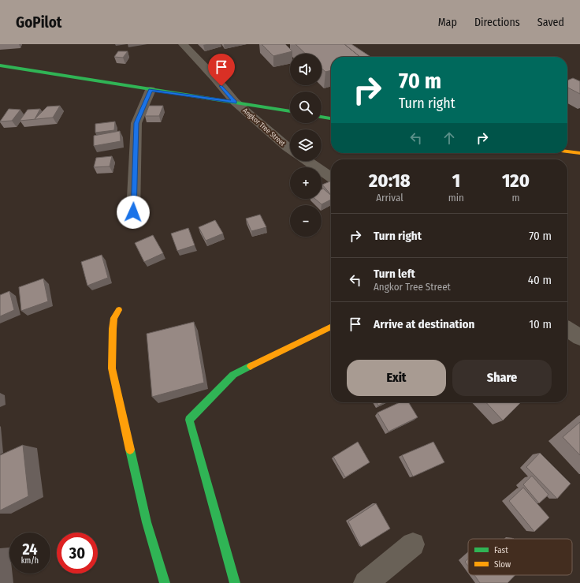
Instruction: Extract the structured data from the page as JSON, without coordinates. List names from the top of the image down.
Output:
{
  "streets": {
    "street": ["Angkor Tree Street"]
  },
  "legend": ["Fast", "Slow"],
  "page": {
    "header": "GoPilot",
    "nav": ["Map", "Directions", "Saved"],
    "map_buttons": ["+", "−"],
    "turn": ["70 m", "Turn right"],
    "eta": [
      "20:18",
      "Arrival",
      "1",
      "min",
      "120",
      "m"
    ],
    "list": [
      {
        "name": "Turn right",
        "value": "70 m"
      },
      {
        "name": "Turn left",
        "note": "Angkor Tree Street",
        "value": "40 m"
      },
      {
        "name": "Arrive at destination",
        "value": "10 m"
      }
    ],
    "buttons": ["Exit", "Share"],
    "speed": "24 km/h",
    "limit": "30"
  }
}
